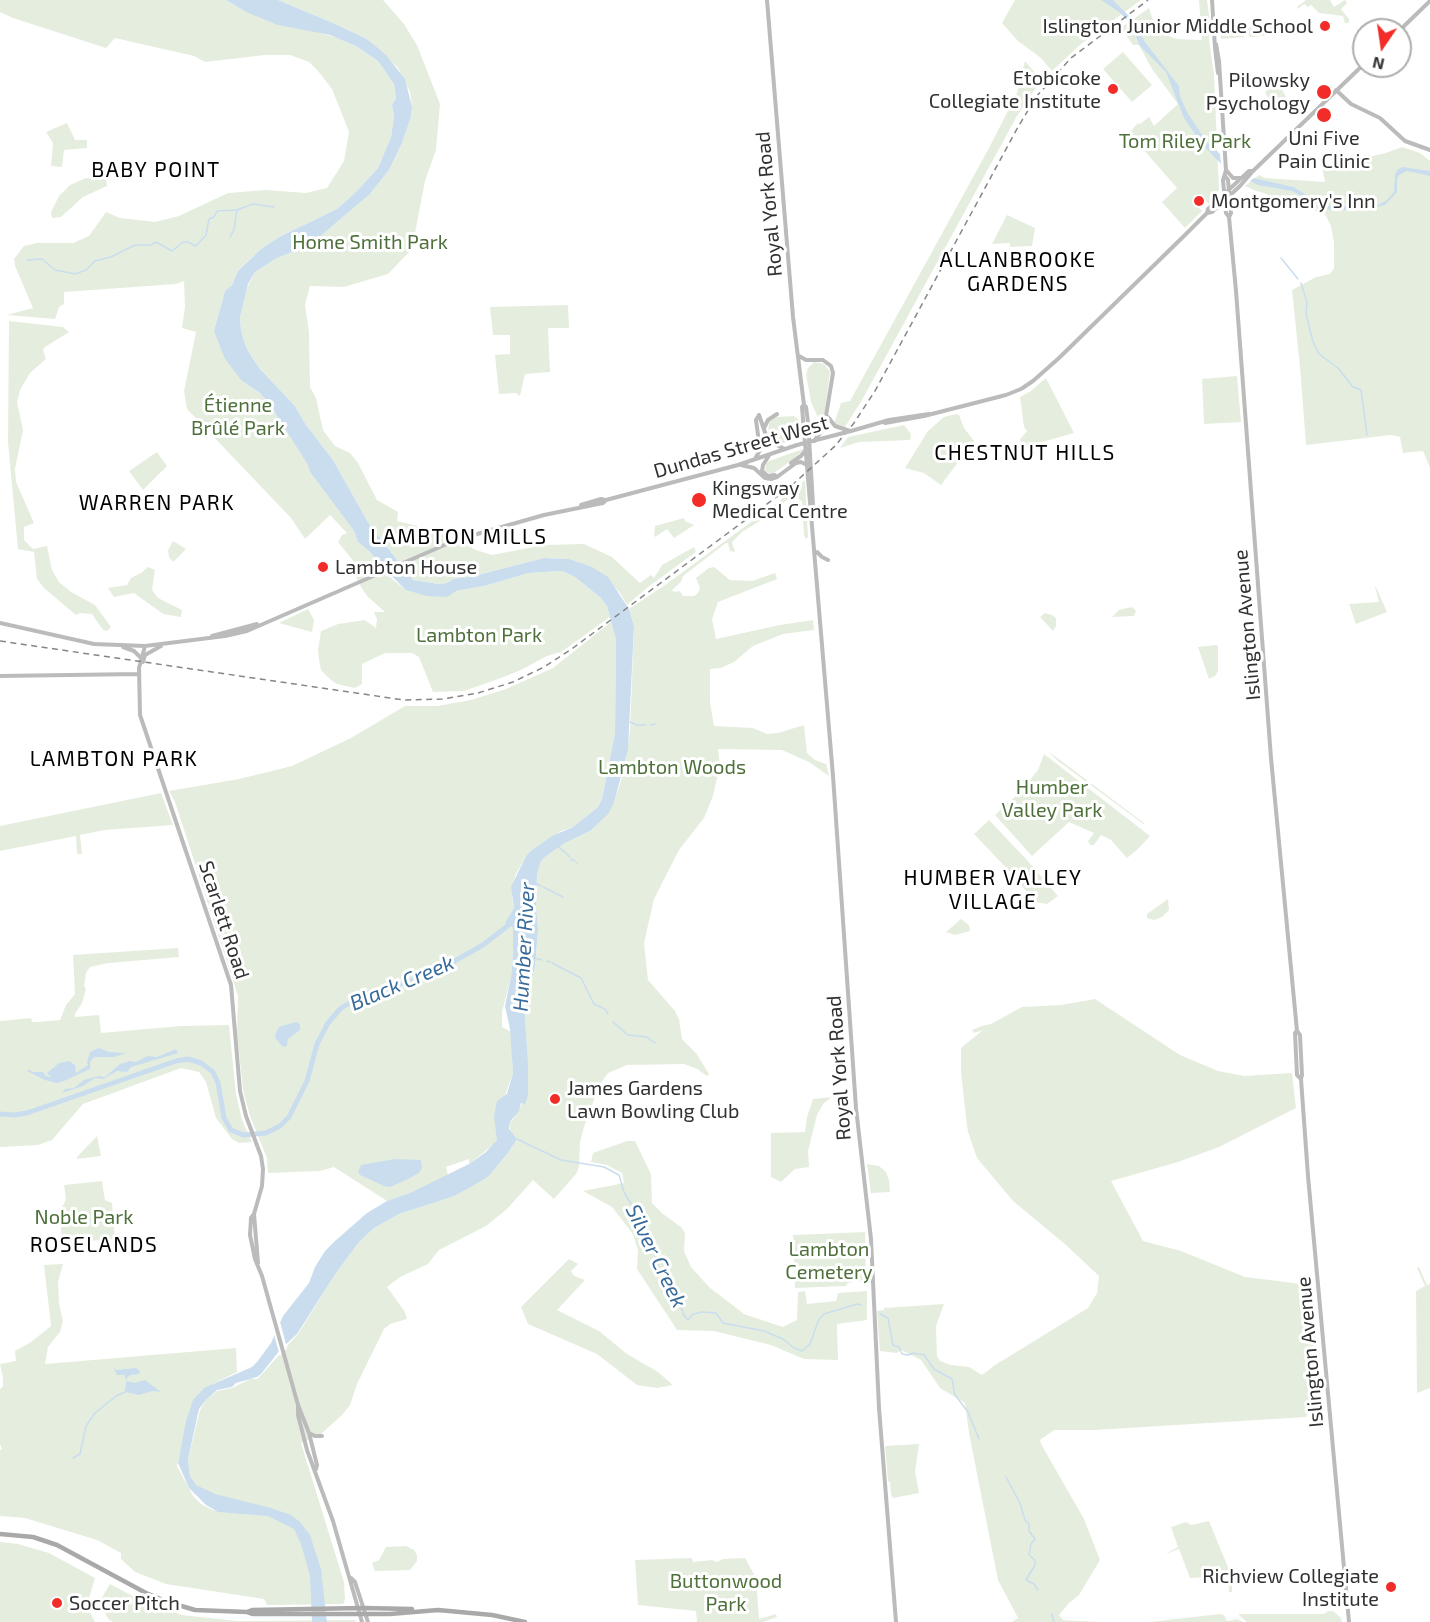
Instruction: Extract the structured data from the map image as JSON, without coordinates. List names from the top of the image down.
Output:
{
  "streets": {
    "main road": [
      "Royal York Road",
      "Dundas Street West",
      "Islington Avenue",
      "Scarlett Road"
    ]
  },
  "crossings": [
    ["Dundas Street West", "Islington Avenue"],
    ["Dundas Street West", "Scarlett Road"]
  ],
  "districts": [
    "BABY POINT",
    "ALLANBROOKE GARDENS",
    "CHESTNUT HILLS",
    "WARREN PARK",
    "LAMBTON MILLS",
    "LAMBTON PARK",
    "HUMBER VALLEY VILLAGE",
    "ROSELANDS"
  ],
  "water": ["Humber River", "Black Creek", "Silver Creek"],
  "parks": [
    "Tom Riley Park",
    "Home Smith Park",
    "Étienne Brûlé Park",
    "Lambton Park",
    "Lambton Woods",
    "Humber Valley Park",
    "Noble Park",
    "Lambton Cemetery",
    "Buttonwood Park"
  ],
  "places": [
    "Islington Junior Middle School",
    "Etobicoke Collegiate Institute",
    "Pilowsky Psychology",
    "Uni Five Pain Clinic",
    "Montgomery's Inn",
    "Kingsway Medical Centre",
    "Lambton House",
    "James Gardens Lawn Bowling Club",
    "Richview Collegiate Institute",
    "Soccer Pitch"
  ],
  "north": "bottom"
}
